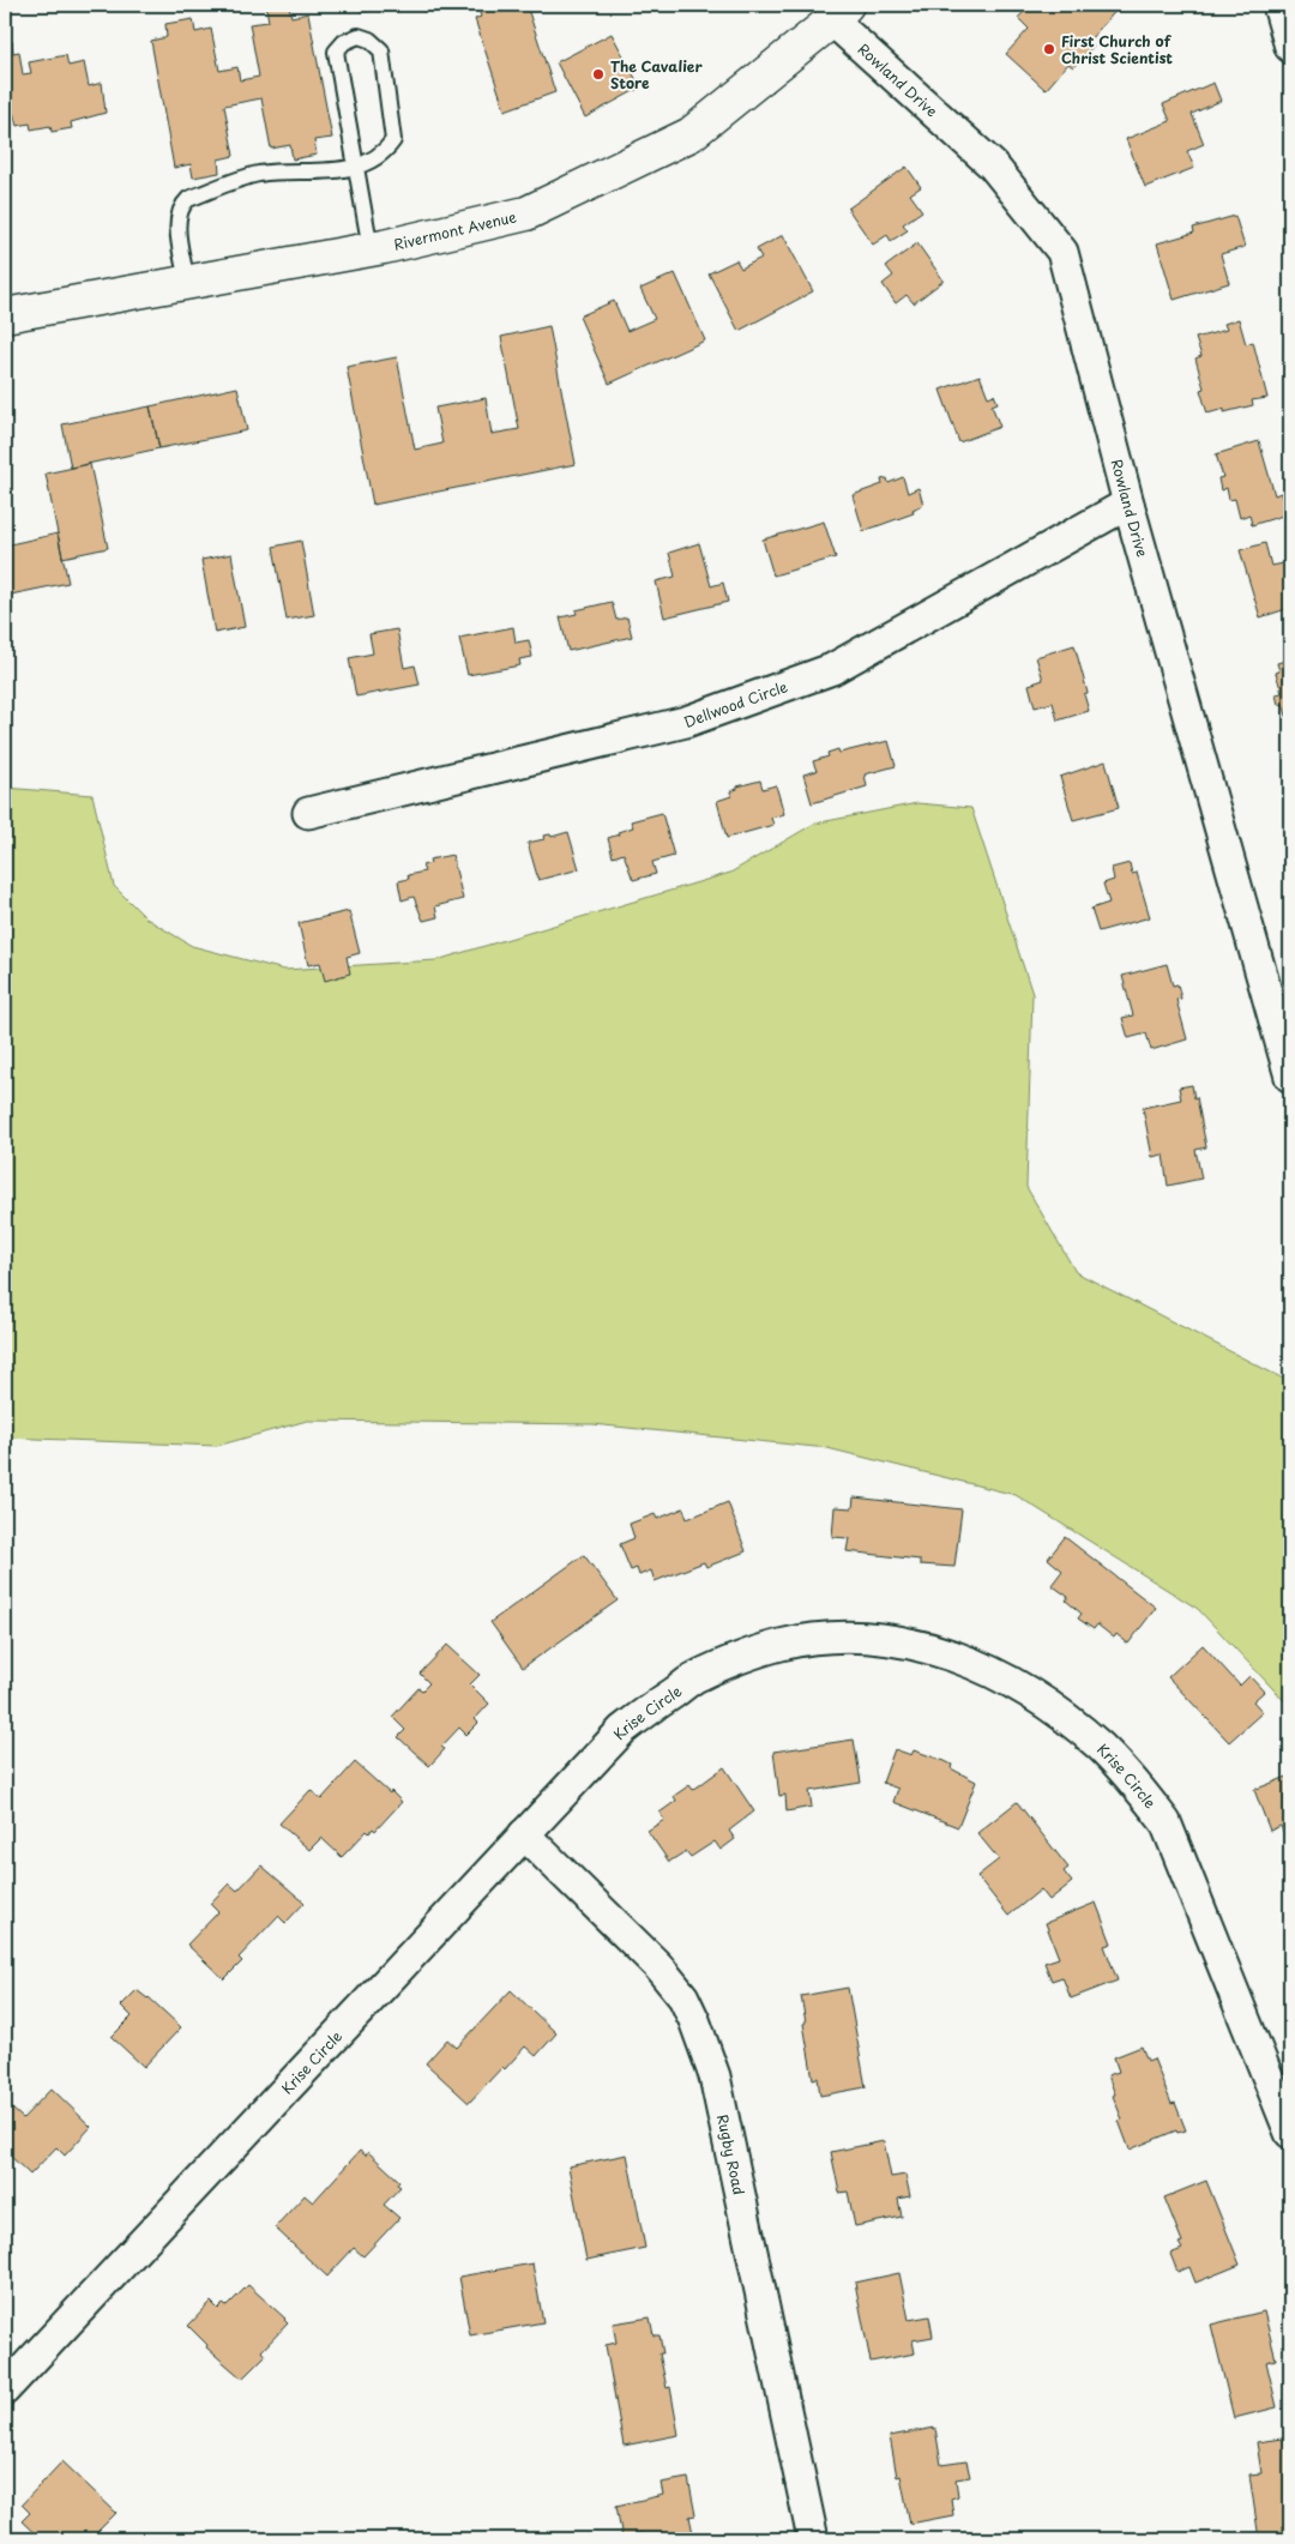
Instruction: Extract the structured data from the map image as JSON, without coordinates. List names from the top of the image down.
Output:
{
  "streets": {
    "main road": ["Rivermont Avenue"],
    "street": [
      "Rowland Drive",
      "Dellwood Circle",
      "Krise Circle",
      "Rugby Road"
    ]
  },
  "crossings": [
    ["Rowland Drive", "Rivermont Avenue"],
    ["Rowland Drive", "Dellwood Circle"],
    ["Krise Circle", "Rugby Road"]
  ],
  "places": ["First Church of Christ Scientist", "The Cavalier Store"]
}
